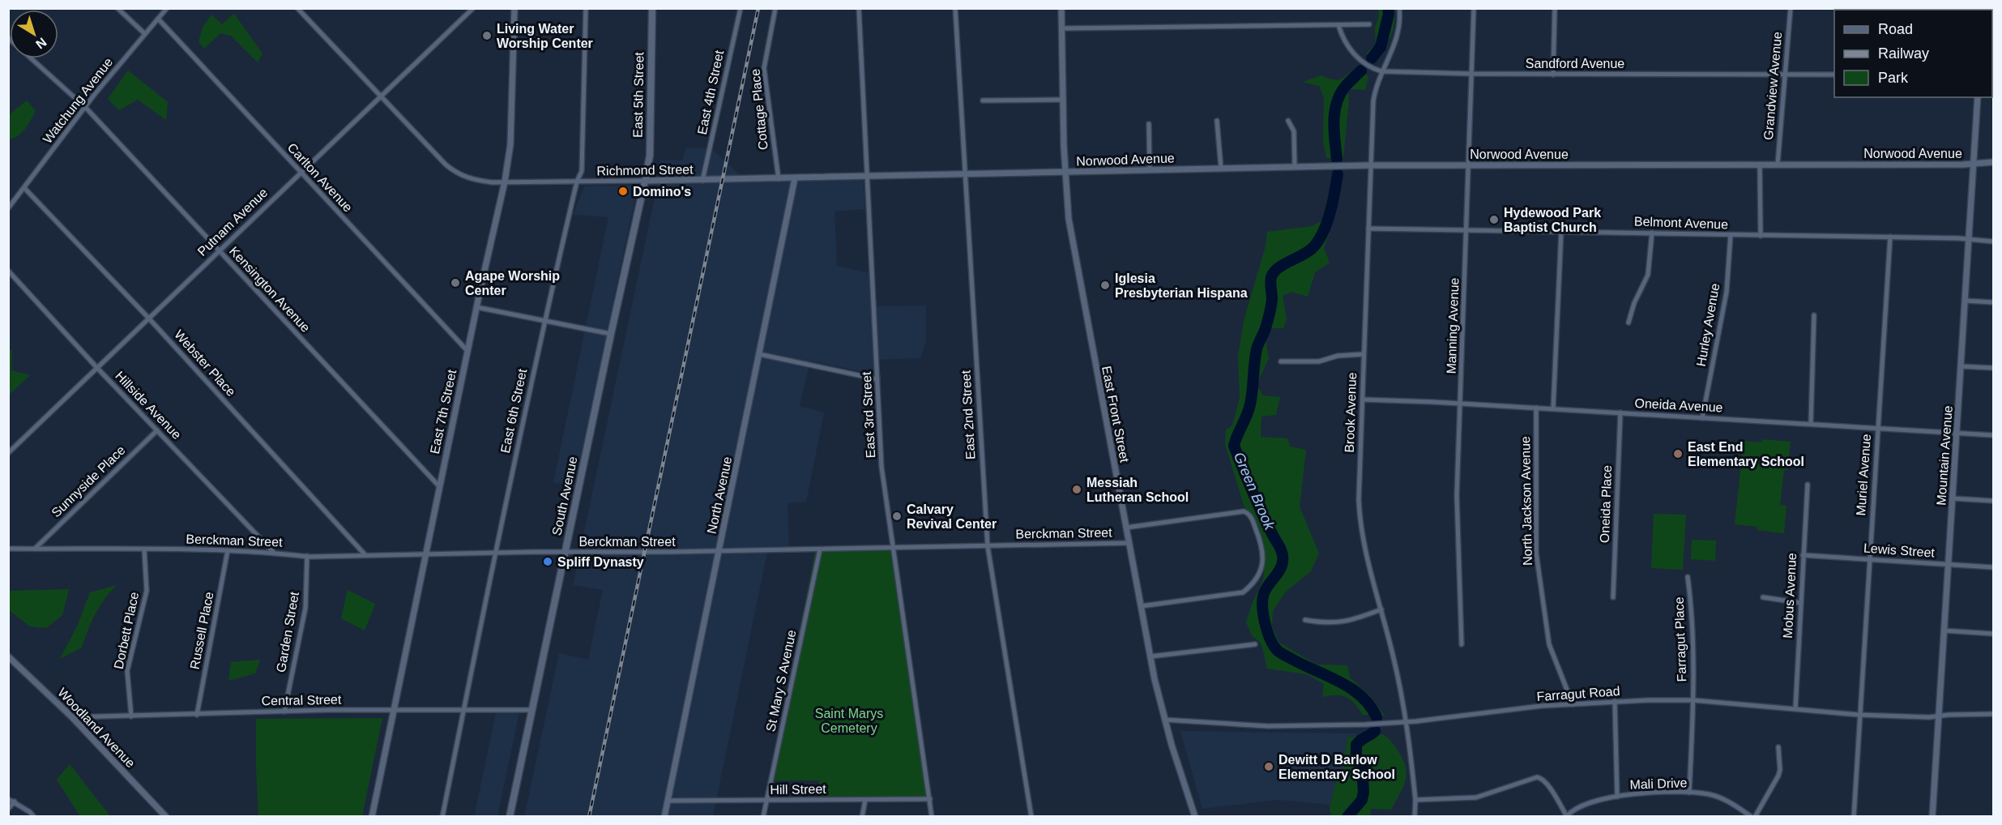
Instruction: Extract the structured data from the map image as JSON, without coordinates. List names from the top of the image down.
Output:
{
  "streets": {
    "main road": ["East 5th Street", "South Avenue"],
    "street": [
      "Sandford Avenue",
      "Grandview Avenue",
      "East 4th Street",
      "Watchung Avenue",
      "Cottage Place",
      "Norwood Avenue",
      "Richmond Street",
      "Carlton Avenue",
      "Putnam Avenue",
      "Belmont Avenue",
      "Kensington Avenue",
      "Hurley Avenue",
      "Manning Avenue",
      "Webster Place",
      "Hillside Avenue",
      "Oneida Avenue",
      "East 6th Street",
      "East 7th Street",
      "Brook Avenue",
      "East Front Street",
      "East 3rd Street",
      "East 2nd Street",
      "Mountain Avenue",
      "Muriel Avenue",
      "Sunnyside Place",
      "North Avenue",
      "North Jackson Avenue",
      "Oneida Place",
      "Berckman Street",
      "Lewis Street",
      "Mobus Avenue",
      "Dorbett Place",
      "Russell Place",
      "Garden Street",
      "Farragut Place",
      "St Mary S Avenue",
      "Farragut Road",
      "Central Street",
      "Woodland Avenue",
      "Mali Drive",
      "Hill Street"
    ]
  },
  "crossings": [
    ["Sandford Avenue", "Grandview Avenue"],
    ["Sandford Avenue", "Manning Avenue"],
    ["Sandford Avenue", "Brook Avenue"],
    ["Grandview Avenue", "Norwood Avenue"],
    ["East 4th Street", "Richmond Street"],
    ["East 5th Street", "Richmond Street"],
    ["East 5th Street", "South Avenue"],
    ["Watchung Avenue", "Carlton Avenue"],
    ["Watchung Avenue", "Kensington Avenue"],
    ["Watchung Avenue", "Webster Place"],
    ["Cottage Place", "Richmond Street"],
    ["Norwood Avenue", "Richmond Street"],
    ["Norwood Avenue", "Manning Avenue"],
    ["Norwood Avenue", "Brook Avenue"],
    ["Norwood Avenue", "East Front Street"],
    ["Norwood Avenue", "Mountain Avenue"],
    ["Richmond Street", "Putnam Avenue"],
    ["Richmond Street", "East 6th Street"],
    ["Richmond Street", "East 7th Street"],
    ["Richmond Street", "East Front Street"],
    ["Richmond Street", "East 3rd Street"],
    ["Richmond Street", "East 2nd Street"],
    ["Richmond Street", "North Avenue"],
    ["Richmond Street", "South Avenue"],
    ["Carlton Avenue", "Putnam Avenue"],
    ["Carlton Avenue", "East 7th Street"],
    ["Putnam Avenue", "Kensington Avenue"],
    ["Putnam Avenue", "Webster Place"],
    ["Putnam Avenue", "Hillside Avenue"],
    ["Belmont Avenue", "Hurley Avenue"],
    ["Belmont Avenue", "Manning Avenue"],
    ["Belmont Avenue", "Brook Avenue"],
    ["Belmont Avenue", "Mountain Avenue"],
    ["Belmont Avenue", "Muriel Avenue"],
    ["Kensington Avenue", "East 7th Street"],
    ["Hurley Avenue", "Oneida Avenue"],
    ["Manning Avenue", "Oneida Avenue"],
    ["Webster Place", "Berckman Street"],
    ["Hillside Avenue", "Sunnyside Place"],
    ["Hillside Avenue", "Berckman Street"],
    ["Oneida Avenue", "Brook Avenue"],
    ["Oneida Avenue", "Mountain Avenue"],
    ["Oneida Avenue", "Muriel Avenue"],
    ["Oneida Avenue", "North Jackson Avenue"],
    ["Oneida Avenue", "Oneida Place"],
    ["East 6th Street", "Berckman Street"],
    ["East 6th Street", "Central Street"],
    ["East 7th Street", "Berckman Street"],
    ["East 7th Street", "Central Street"],
    ["Brook Avenue", "Farragut Road"],
    ["East Front Street", "Berckman Street"],
    ["East Front Street", "Farragut Road"],
    ["East 3rd Street", "Berckman Street"],
    ["East 3rd Street", "Hill Street"],
    ["East 2nd Street", "Berckman Street"],
    ["Mountain Avenue", "Lewis Street"],
    ["Mountain Avenue", "Farragut Road"],
    ["Muriel Avenue", "Lewis Street"],
    ["Muriel Avenue", "Farragut Road"],
    ["Sunnyside Place", "Berckman Street"],
    ["North Avenue", "Berckman Street"],
    ["North Avenue", "Hill Street"],
    ["South Avenue", "Berckman Street"],
    ["South Avenue", "Central Street"],
    ["North Jackson Avenue", "Farragut Road"],
    ["Berckman Street", "Dorbett Place"],
    ["Berckman Street", "Russell Place"],
    ["Berckman Street", "Garden Street"],
    ["Berckman Street", "St Mary S Avenue"],
    ["Lewis Street", "Mobus Avenue"],
    ["Mobus Avenue", "Farragut Road"],
    ["Dorbett Place", "Central Street"],
    ["Russell Place", "Central Street"],
    ["Garden Street", "Central Street"],
    ["Farragut Place", "Farragut Road"],
    ["Farragut Place", "Mali Drive"],
    ["St Mary S Avenue", "Hill Street"],
    ["Central Street", "Woodland Avenue"]
  ],
  "water": ["Green Brook"],
  "parks": ["Saint Marys Cemetery"],
  "places": [
    "Living Water Worship Center",
    "Domino's",
    "Hydewood Park Baptist Church",
    "Agape Worship Center",
    "Iglesia Presbyterian Hispana",
    "East End Elementary School",
    "Messiah Lutheran School",
    "Calvary Revival Center",
    "Spliff Dynasty",
    "Dewitt D Barlow Elementary School"
  ],
  "legend": ["Road", "Railway", "Park"],
  "north": "bottom right"
}
